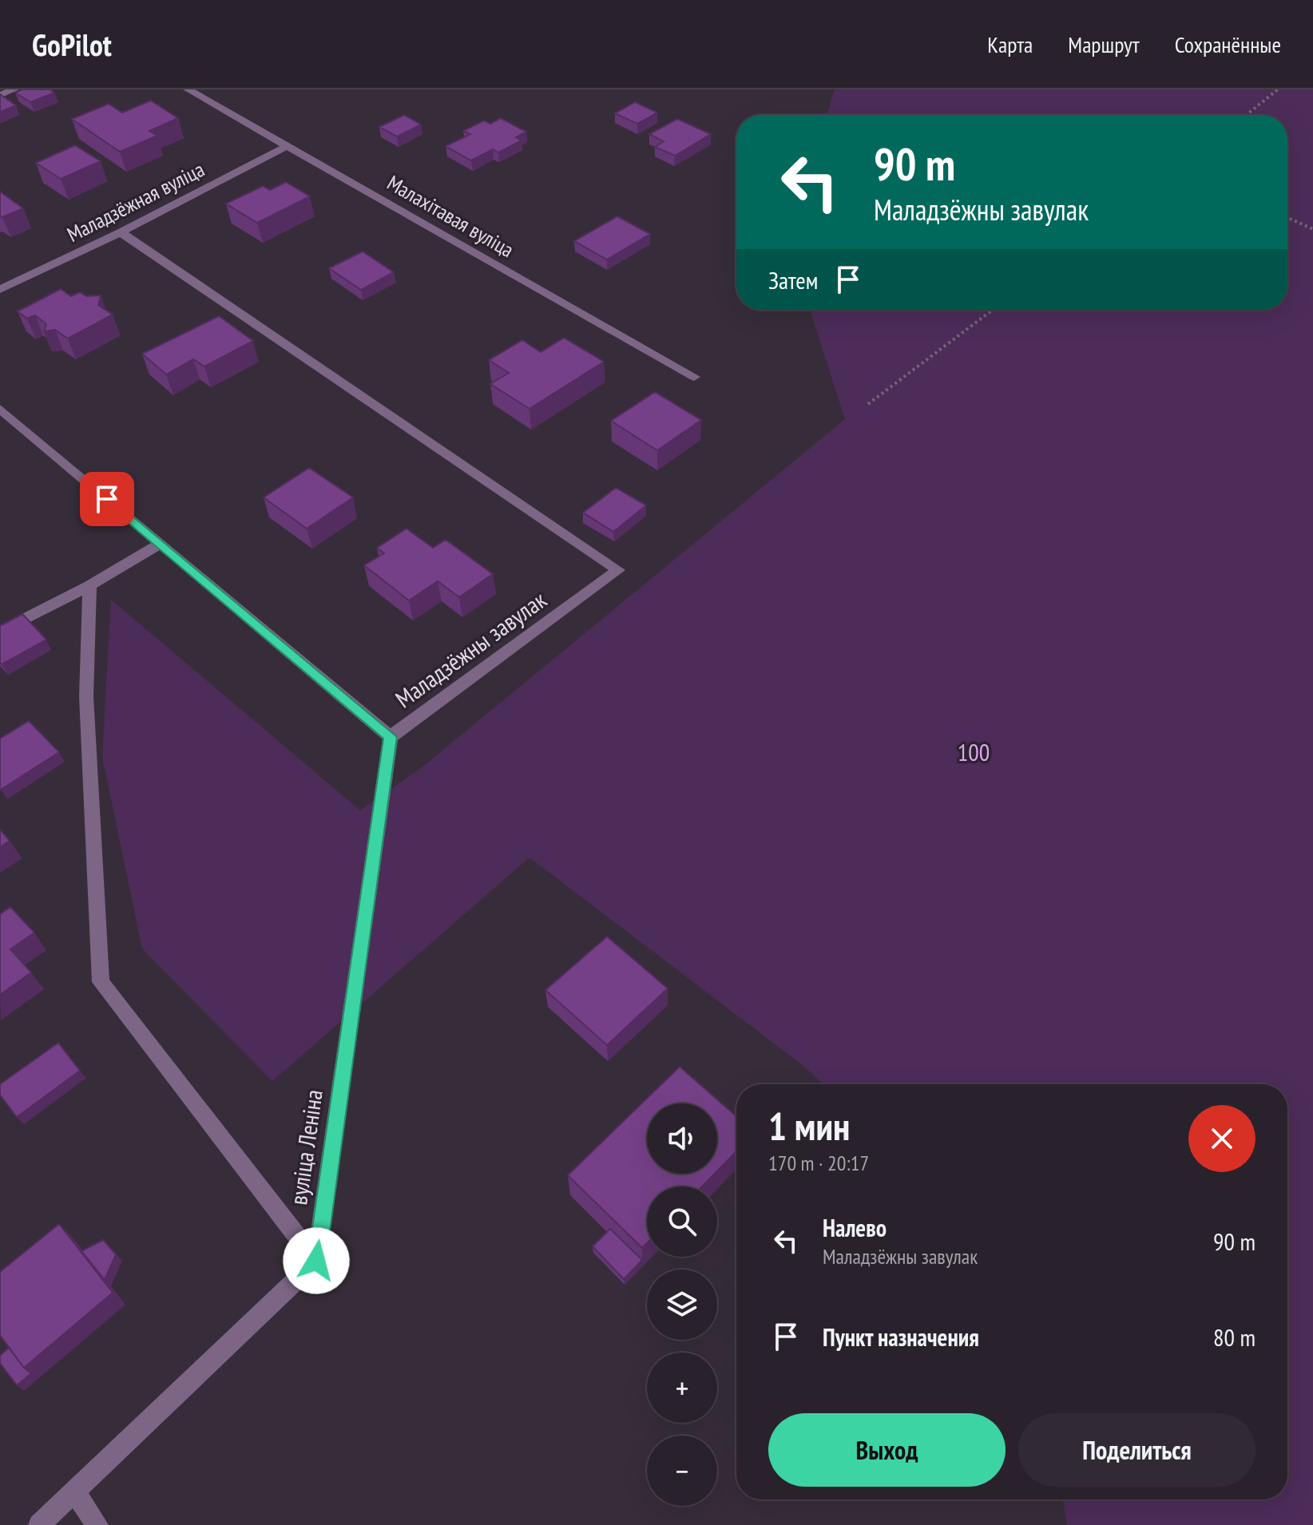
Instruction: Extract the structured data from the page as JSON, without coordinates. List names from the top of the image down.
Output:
{
  "streets": {
    "street": [
      "Маладзёжная вуліца",
      "Малахітавая вуліца",
      "Маладзёжны завулак",
      "вуліца Леніна"
    ]
  },
  "crossings": [
    ["Маладзёжная вуліца", "Малахітавая вуліца"],
    ["Маладзёжная вуліца", "Маладзёжны завулак"],
    ["Маладзёжны завулак", "вуліца Леніна"]
  ],
  "parks": ["100"],
  "page": {
    "header": "GoPilot",
    "nav": ["Карта", "Маршрут", "Сохранённые"],
    "turn": ["90 m", "Маладзёжны завулак"],
    "then": "Затем",
    "heading": ["1 мин", "170 m · 20:17"],
    "map_buttons": ["+", "−"],
    "list": [
      {
        "name": "Налево",
        "note": "Маладзёжны завулак",
        "value": "90 m"
      },
      {
        "name": "Пункт назначения",
        "value": "80 m"
      }
    ],
    "buttons": ["Выход", "Поделиться"]
  }
}
